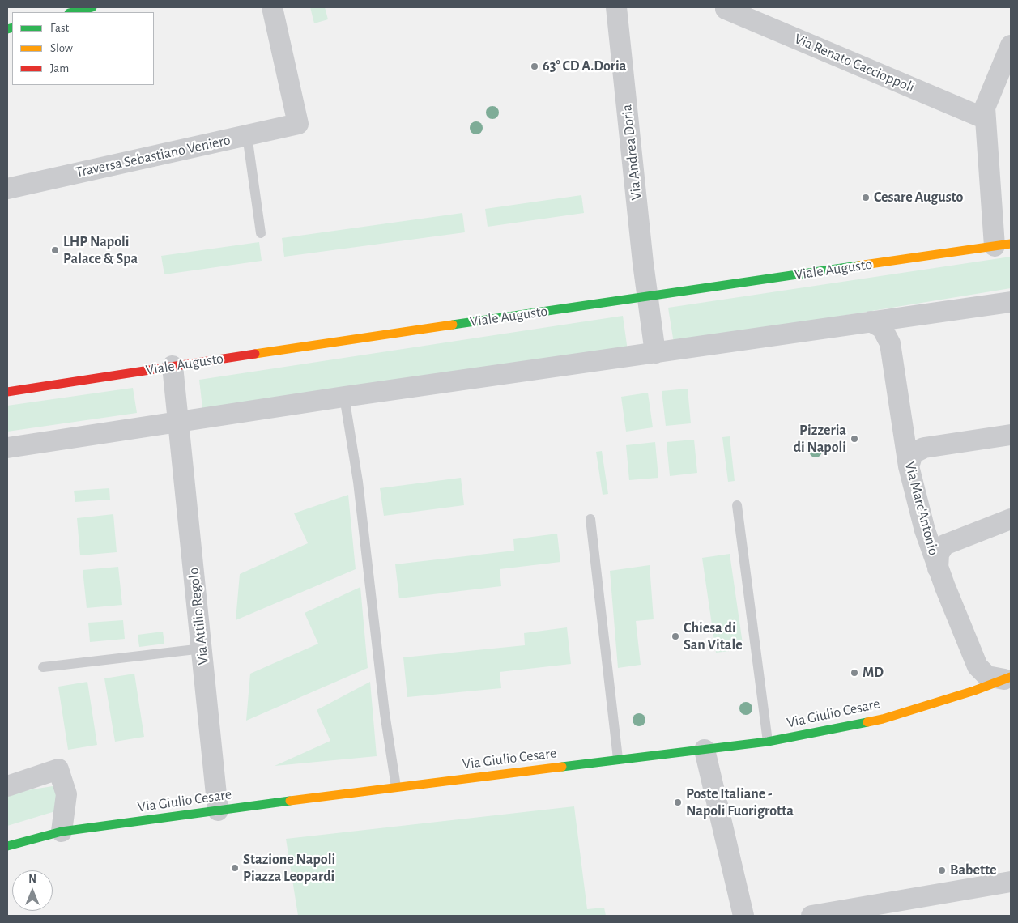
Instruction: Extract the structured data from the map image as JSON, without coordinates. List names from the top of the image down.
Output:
{
  "streets": {
    "main road": ["Viale Augusto", "Via Giulio Cesare"],
    "street": [
      "Via Renato Caccioppoli",
      "Via Andrea Doria",
      "Traversa Sebastiano Veniero",
      "Via Marc'Antonio",
      "Via Attilio Regolo"
    ]
  },
  "crossings": [
    ["Via Andrea Doria", "Viale Augusto"],
    ["Viale Augusto", "Via Attilio Regolo"],
    ["Via Marc'Antonio", "Via Giulio Cesare"],
    ["Via Attilio Regolo", "Via Giulio Cesare"]
  ],
  "places": [
    "63° CD A.Doria",
    "Cesare Augusto",
    "LHP Napoli Palace & Spa",
    "Pizzeria di Napoli",
    "Chiesa di San Vitale",
    "MD",
    "Poste Italiane - Napoli Fuorigrotta",
    "Stazione Napoli Piazza Leopardi",
    "Babette"
  ],
  "legend": ["Fast", "Slow", "Jam"],
  "north": "top"
}
